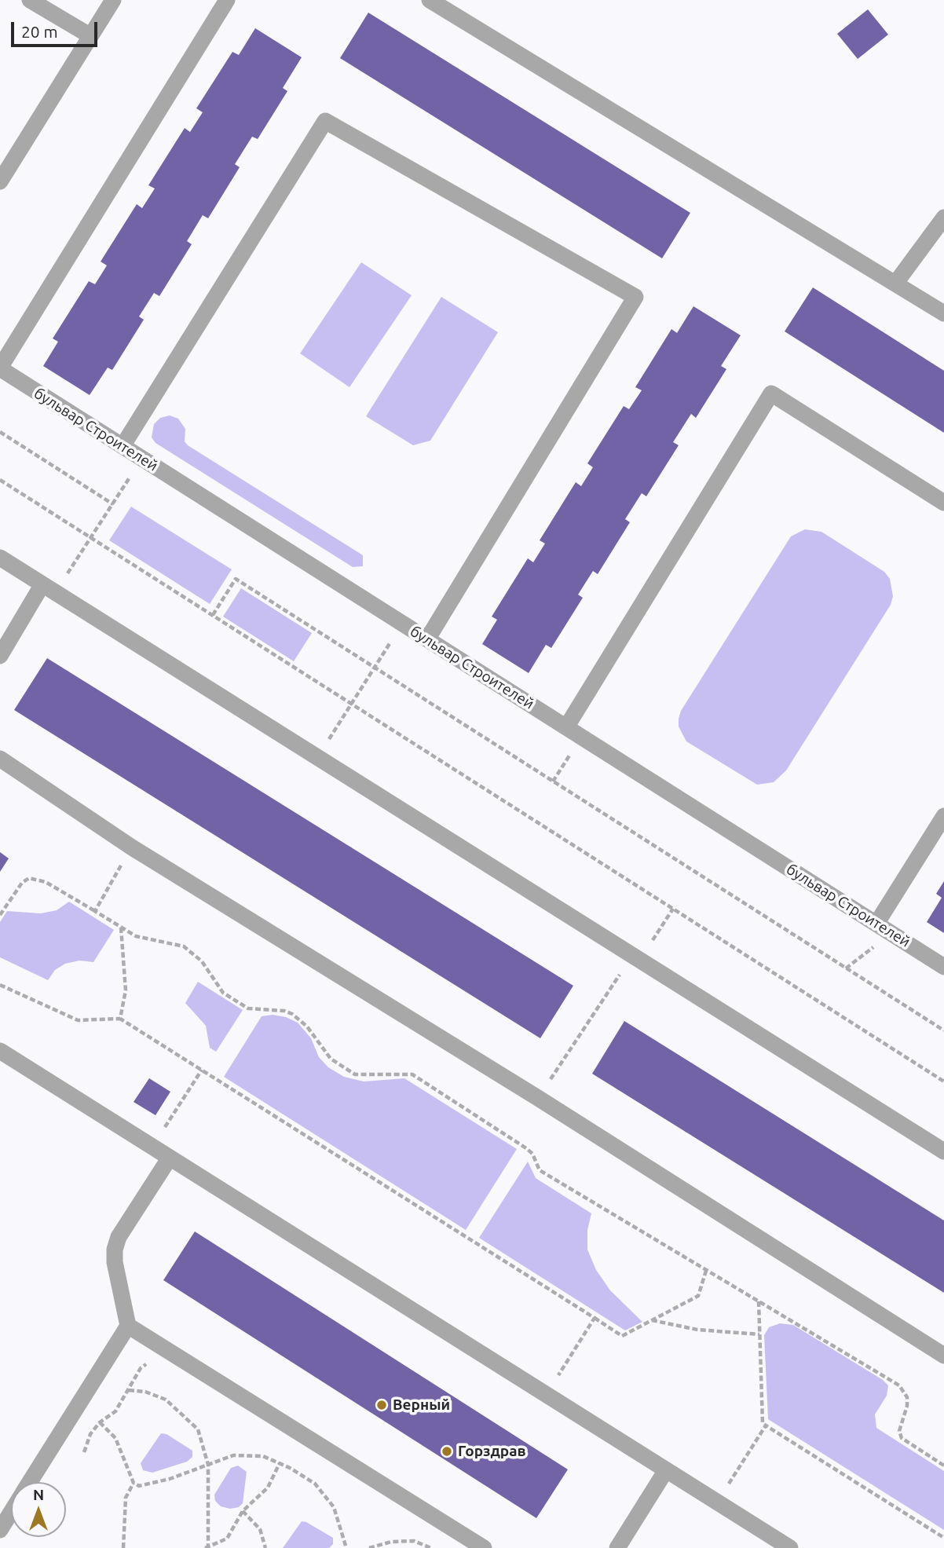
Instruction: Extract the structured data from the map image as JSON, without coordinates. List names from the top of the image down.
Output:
{
  "streets": {
    "street": ["бульвар Строителей"]
  },
  "places": ["Верный", "Горздрав"],
  "scale_bar": "20 m",
  "north": "top"
}
